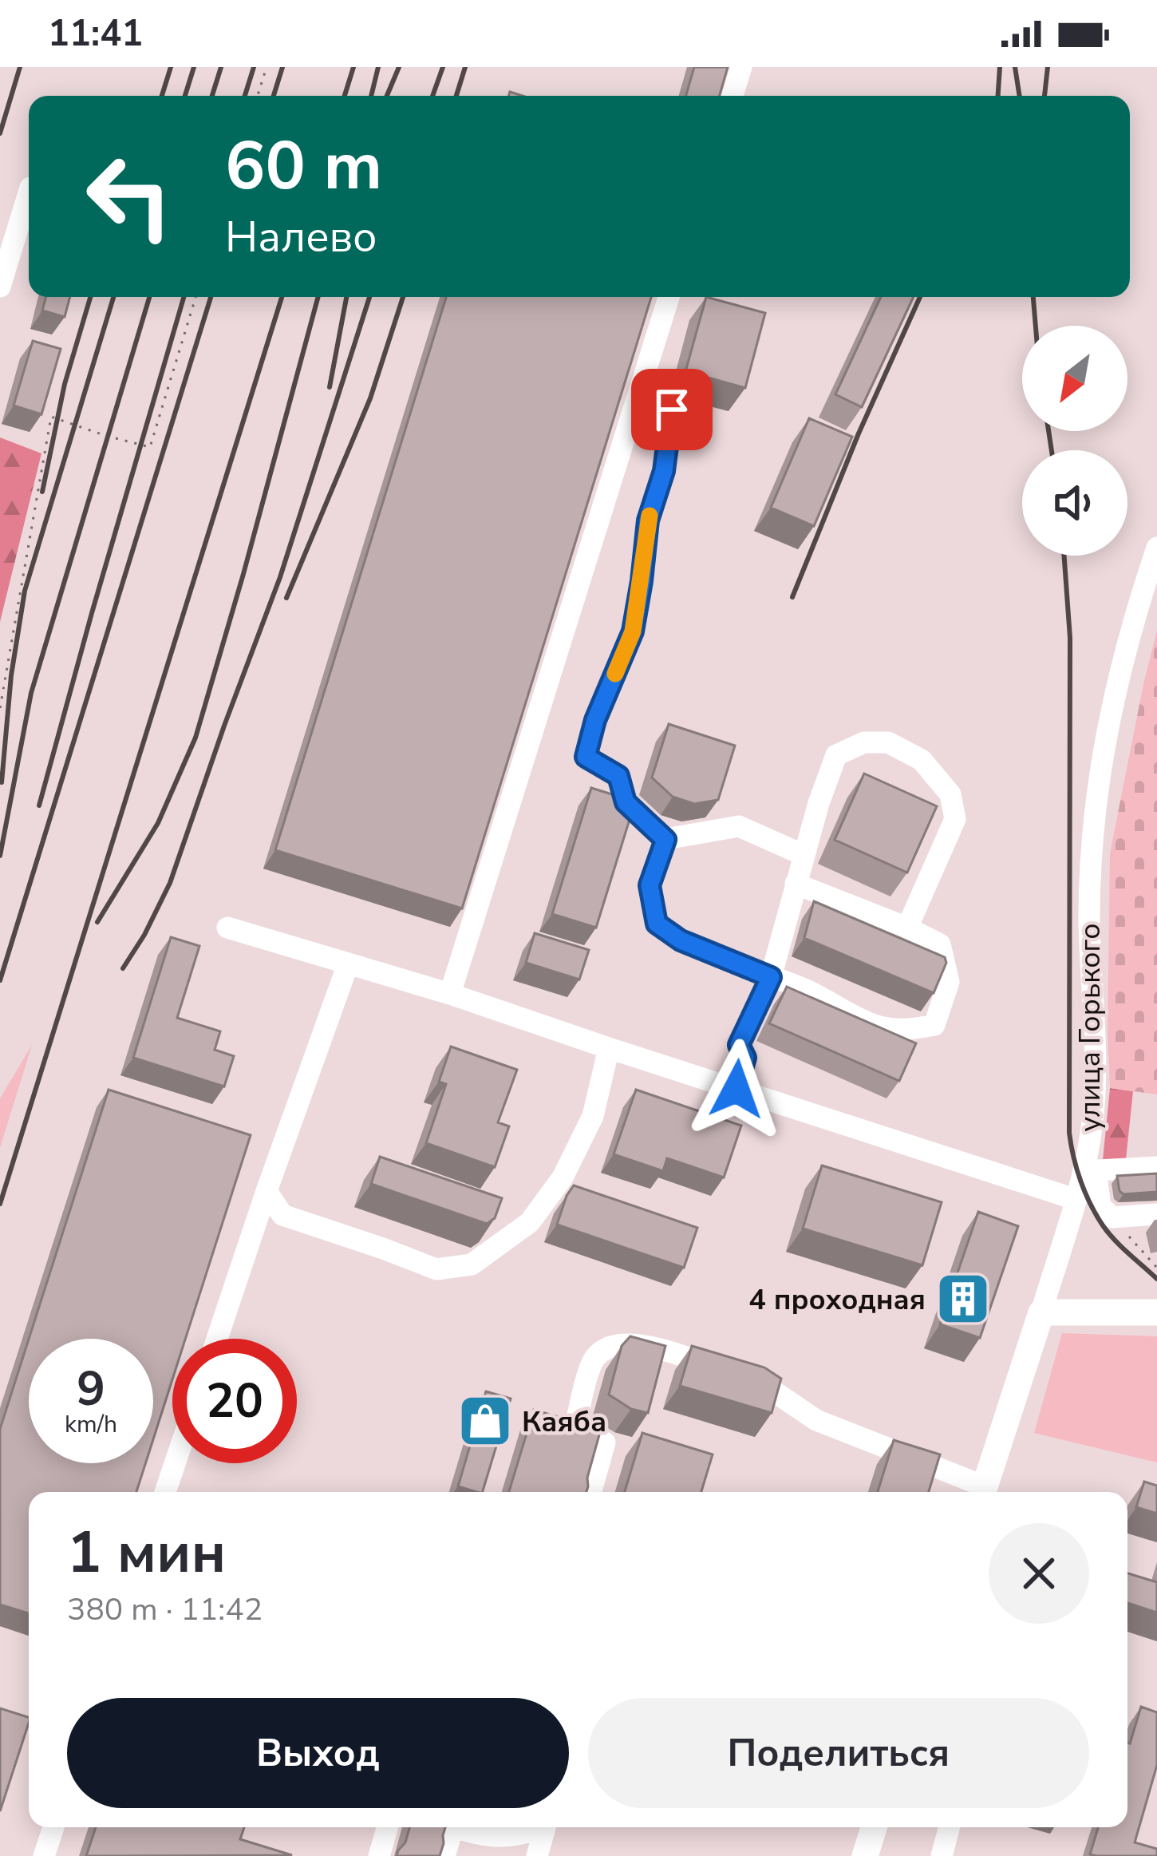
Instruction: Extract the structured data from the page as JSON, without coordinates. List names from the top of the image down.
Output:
{
  "streets": {
    "main road": ["улица Горького"]
  },
  "places": {
    "building": ["4 проходная"],
    "shop": ["Каяба"]
  },
  "north": "bottom left",
  "page": {
    "status": "11:41",
    "turn": ["60 m", "Налево"],
    "speed": "9 km/h",
    "limit": "20",
    "heading": ["1 мин", "380 m · 11:42"],
    "buttons": ["Выход", "Поделиться"]
  }
}
